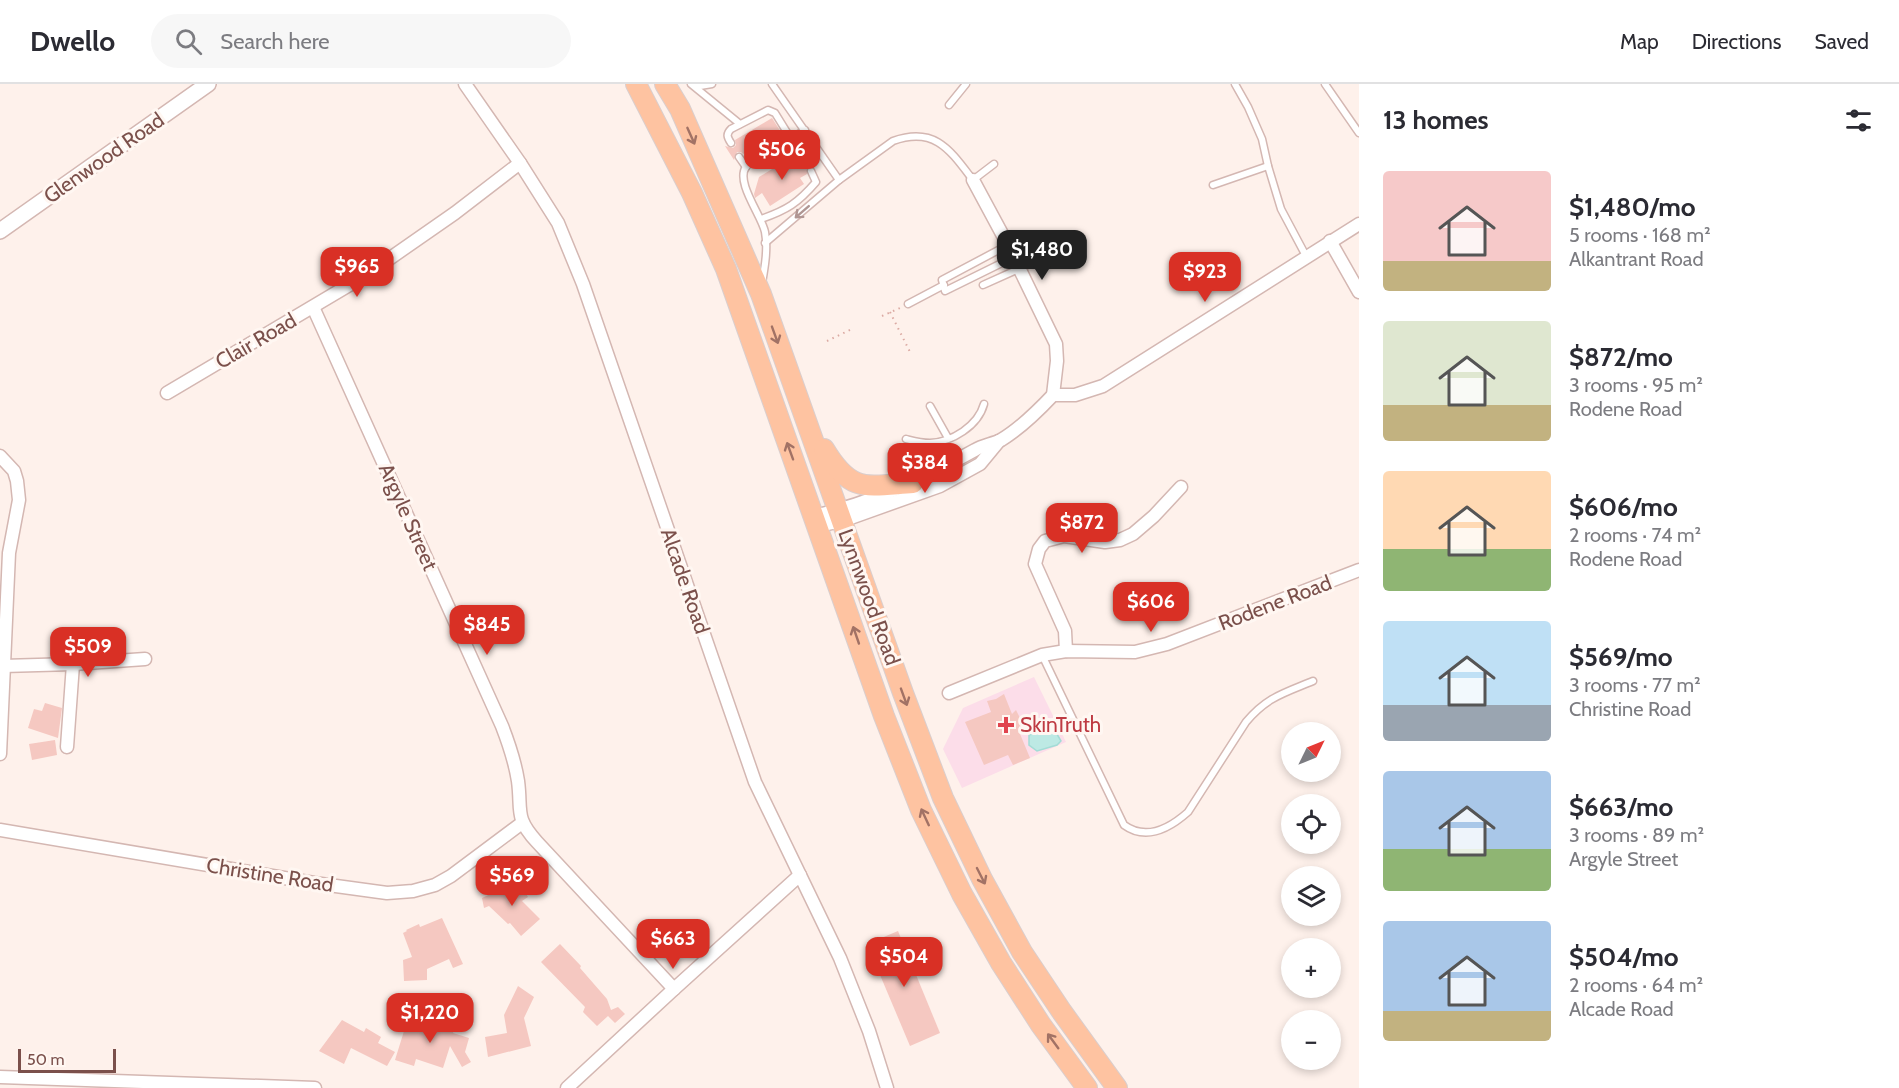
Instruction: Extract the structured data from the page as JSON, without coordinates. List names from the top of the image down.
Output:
{
  "streets": {
    "main road": ["Lynnwood Road"],
    "street": [
      "Glenwood Road",
      "Clair Road",
      "Argyle Street",
      "Alcade Road",
      "Rodene Road",
      "Christine Road"
    ]
  },
  "crossings": [
    ["Clair Road", "Argyle Street"],
    ["Clair Road", "Alcade Road"],
    ["Argyle Street", "Christine Road"]
  ],
  "places": {
    "health": ["SkinTruth"]
  },
  "scale_bar": "50 m",
  "north": "top right",
  "page": {
    "header": "Dwello",
    "search": "Search here",
    "nav": ["Map", "Directions", "Saved"],
    "heading": "13 homes",
    "price": [
      "$506",
      "$1,480",
      "$965",
      "$923",
      "$384",
      "$872",
      "$606",
      "$845",
      "$509",
      "$569",
      "$663",
      "$504",
      "$1,220"
    ],
    "list": [
      {
        "name": "$1,480/mo",
        "note": "5 rooms · 168 m² · Alkantrant Road"
      },
      {
        "name": "$872/mo",
        "note": "3 rooms · 95 m² · Rodene Road"
      },
      {
        "name": "$606/mo",
        "note": "2 rooms · 74 m² · Rodene Road"
      },
      {
        "name": "$569/mo",
        "note": "3 rooms · 77 m² · Christine Road"
      },
      {
        "name": "$663/mo",
        "note": "3 rooms · 89 m² · Argyle Street"
      },
      {
        "name": "$504/mo",
        "note": "2 rooms · 64 m² · Alcade Road"
      }
    ],
    "map_buttons": ["+", "−"],
    "scale": "50 m"
  }
}
